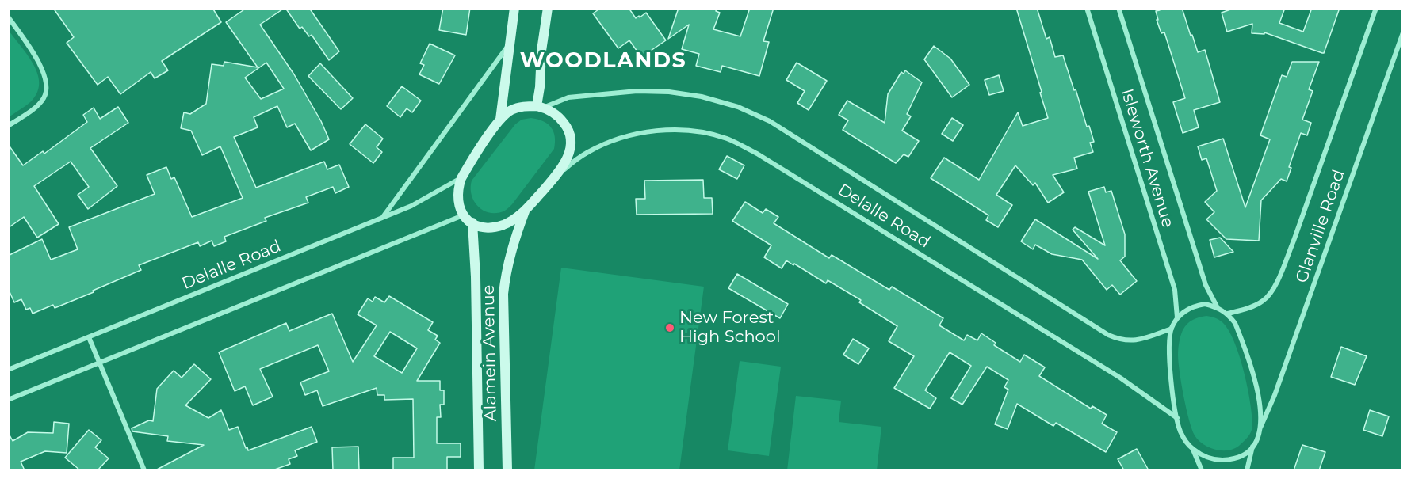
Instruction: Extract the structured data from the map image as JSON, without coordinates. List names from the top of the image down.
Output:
{
  "streets": {
    "street": [
      "Isleworth Avenue",
      "Delalle Road",
      "Glanville Road",
      "Alamein Avenue"
    ]
  },
  "crossings": [
    ["Delalle Road", "Alamein Avenue"]
  ],
  "districts": ["WOODLANDS"],
  "places": ["New Forest High School"]
}
